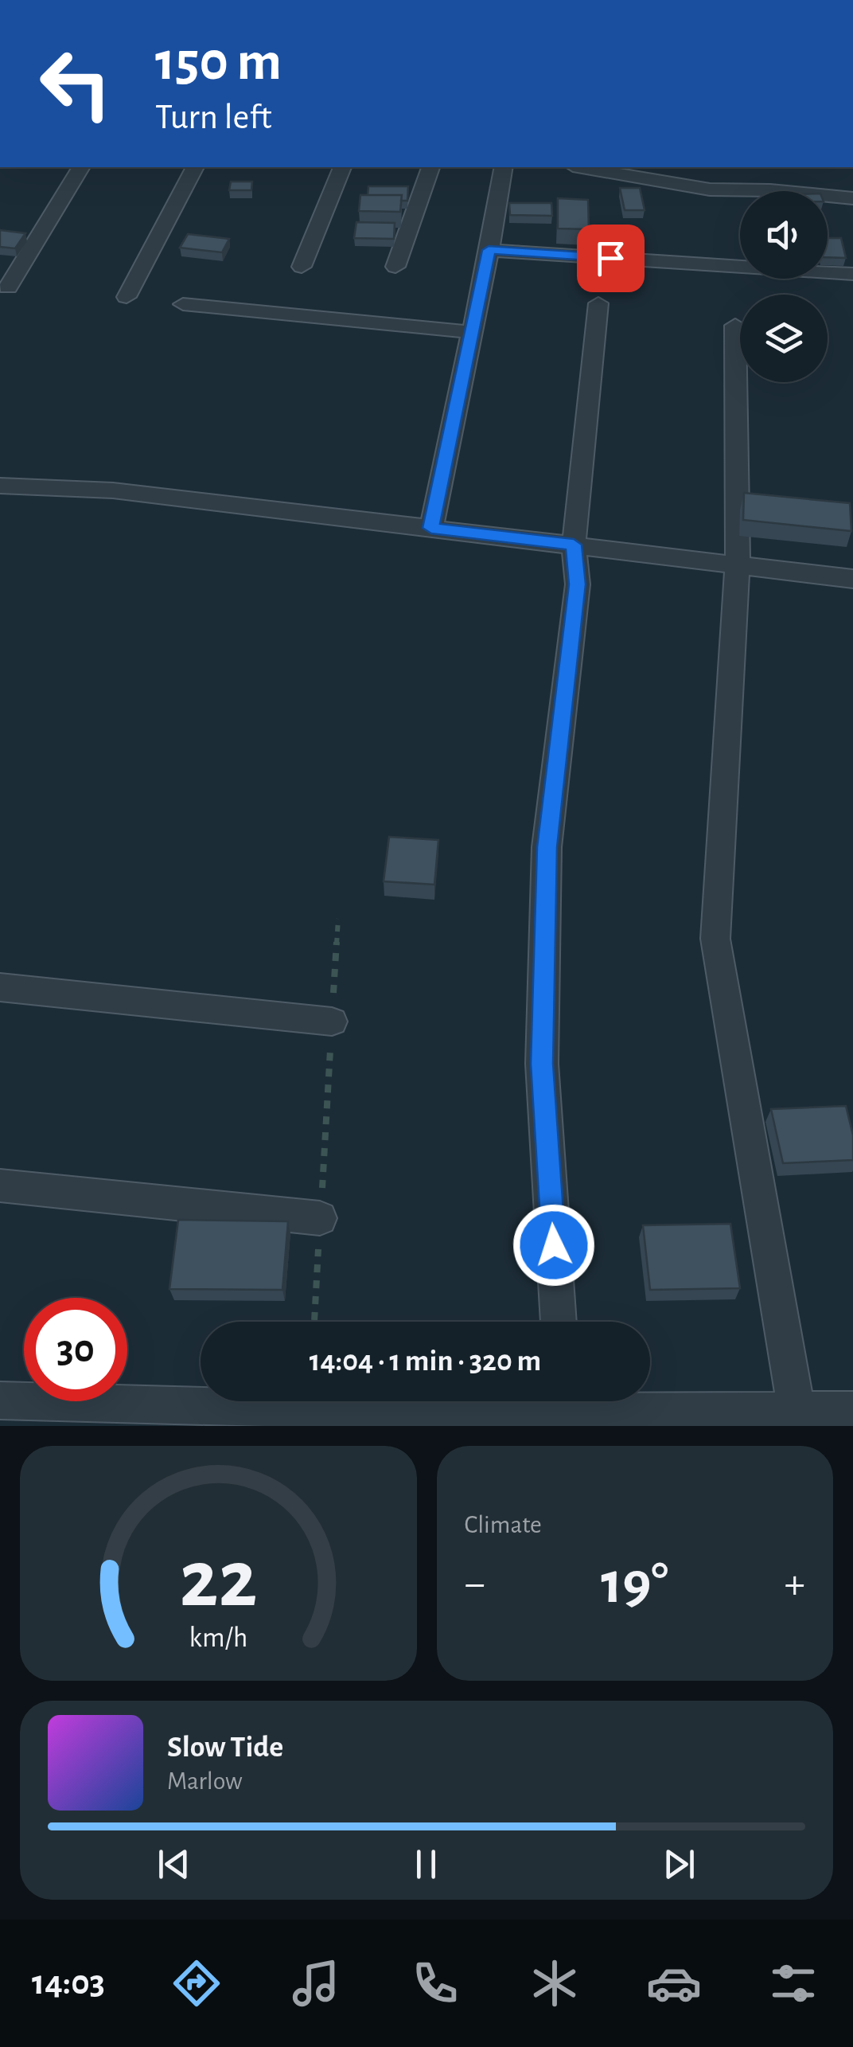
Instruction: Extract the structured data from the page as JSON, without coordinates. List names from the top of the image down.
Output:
{
  "page": {
    "turn": ["150 m", "Turn left"],
    "limit": "30",
    "trip": "14:04 · 1 min · 320 m",
    "tile": "Climate",
    "heat": ["−", "19°", "+"],
    "song": ["Slow Tide", "Marlow"],
    "tabs": "14:03",
    "gauge": ["22", "km/h"]
  }
}
